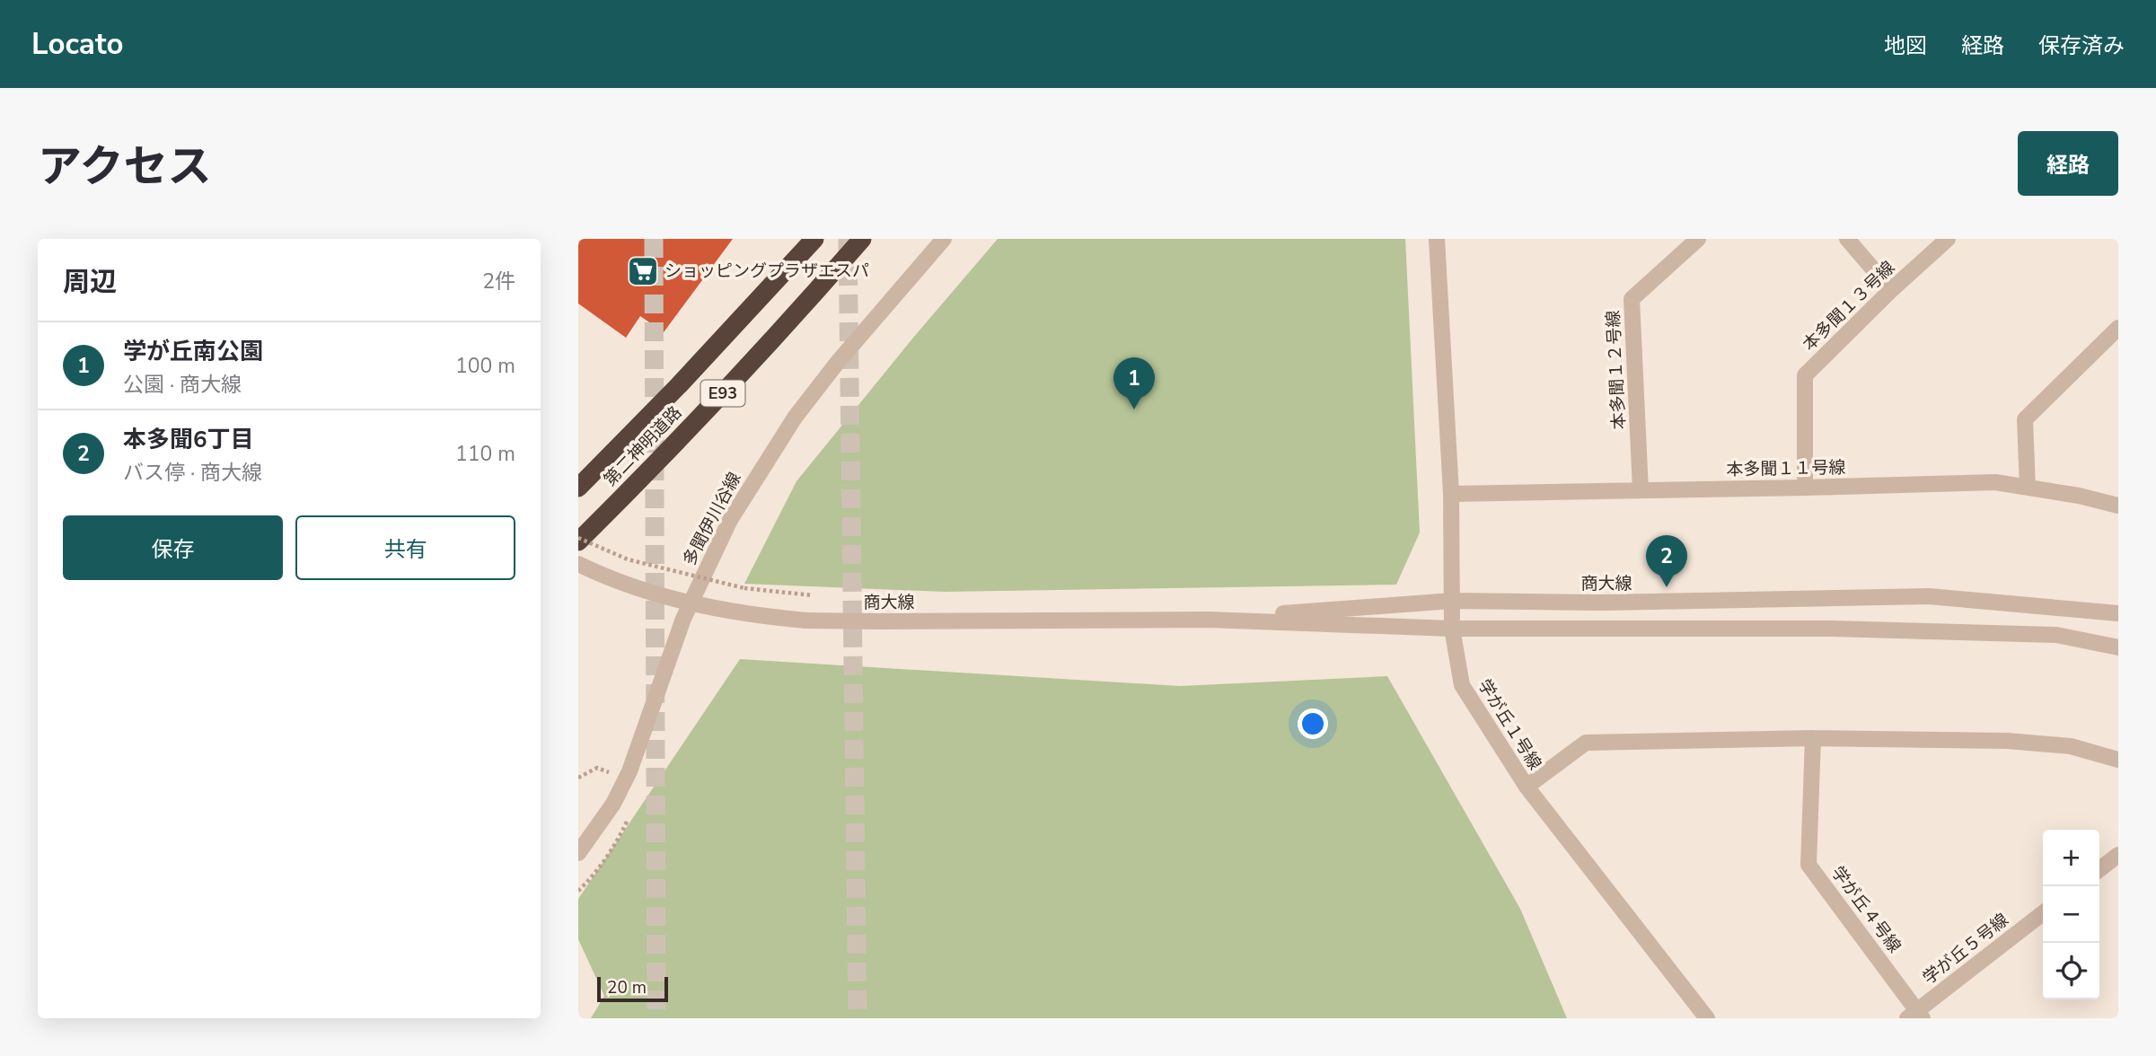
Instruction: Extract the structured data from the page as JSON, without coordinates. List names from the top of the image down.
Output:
{
  "streets": {
    "highway": ["E93", "第二神明道路"],
    "street": [
      "本多聞１３号線",
      "本多聞１２号線",
      "本多聞１１号線",
      "多聞伊川谷線",
      "商大線",
      "学が丘１号線",
      "学が丘４号線",
      "学が丘５号線"
    ]
  },
  "crossings": [
    ["本多聞１３号線", "本多聞１１号線"],
    ["本多聞１２号線", "本多聞１１号線"],
    ["本多聞１１号線", "学が丘１号線"],
    ["商大線", "学が丘１号線"],
    ["学が丘４号線", "学が丘５号線"]
  ],
  "places": {
    "supermarket": ["ショッピングプラザエスパ"]
  },
  "scale_bar": "20 m",
  "page": {
    "header": "Locato",
    "nav": ["地図", "経路", "保存済み"],
    "title": "アクセス",
    "buttons": [
      "経路",
      ["保存", "共有"]
    ],
    "heading": ["周辺", "2件"],
    "list": [
      {
        "mark": "1",
        "name": "学が丘南公園",
        "note": "公園 · 商大線",
        "value": "100 m"
      },
      {
        "mark": "2",
        "name": "本多聞6丁目",
        "note": "バス停 · 商大線",
        "value": "110 m"
      }
    ],
    "pins": ["1", "2"],
    "map_buttons": ["+", "−"],
    "scale": "20 m"
  }
}
